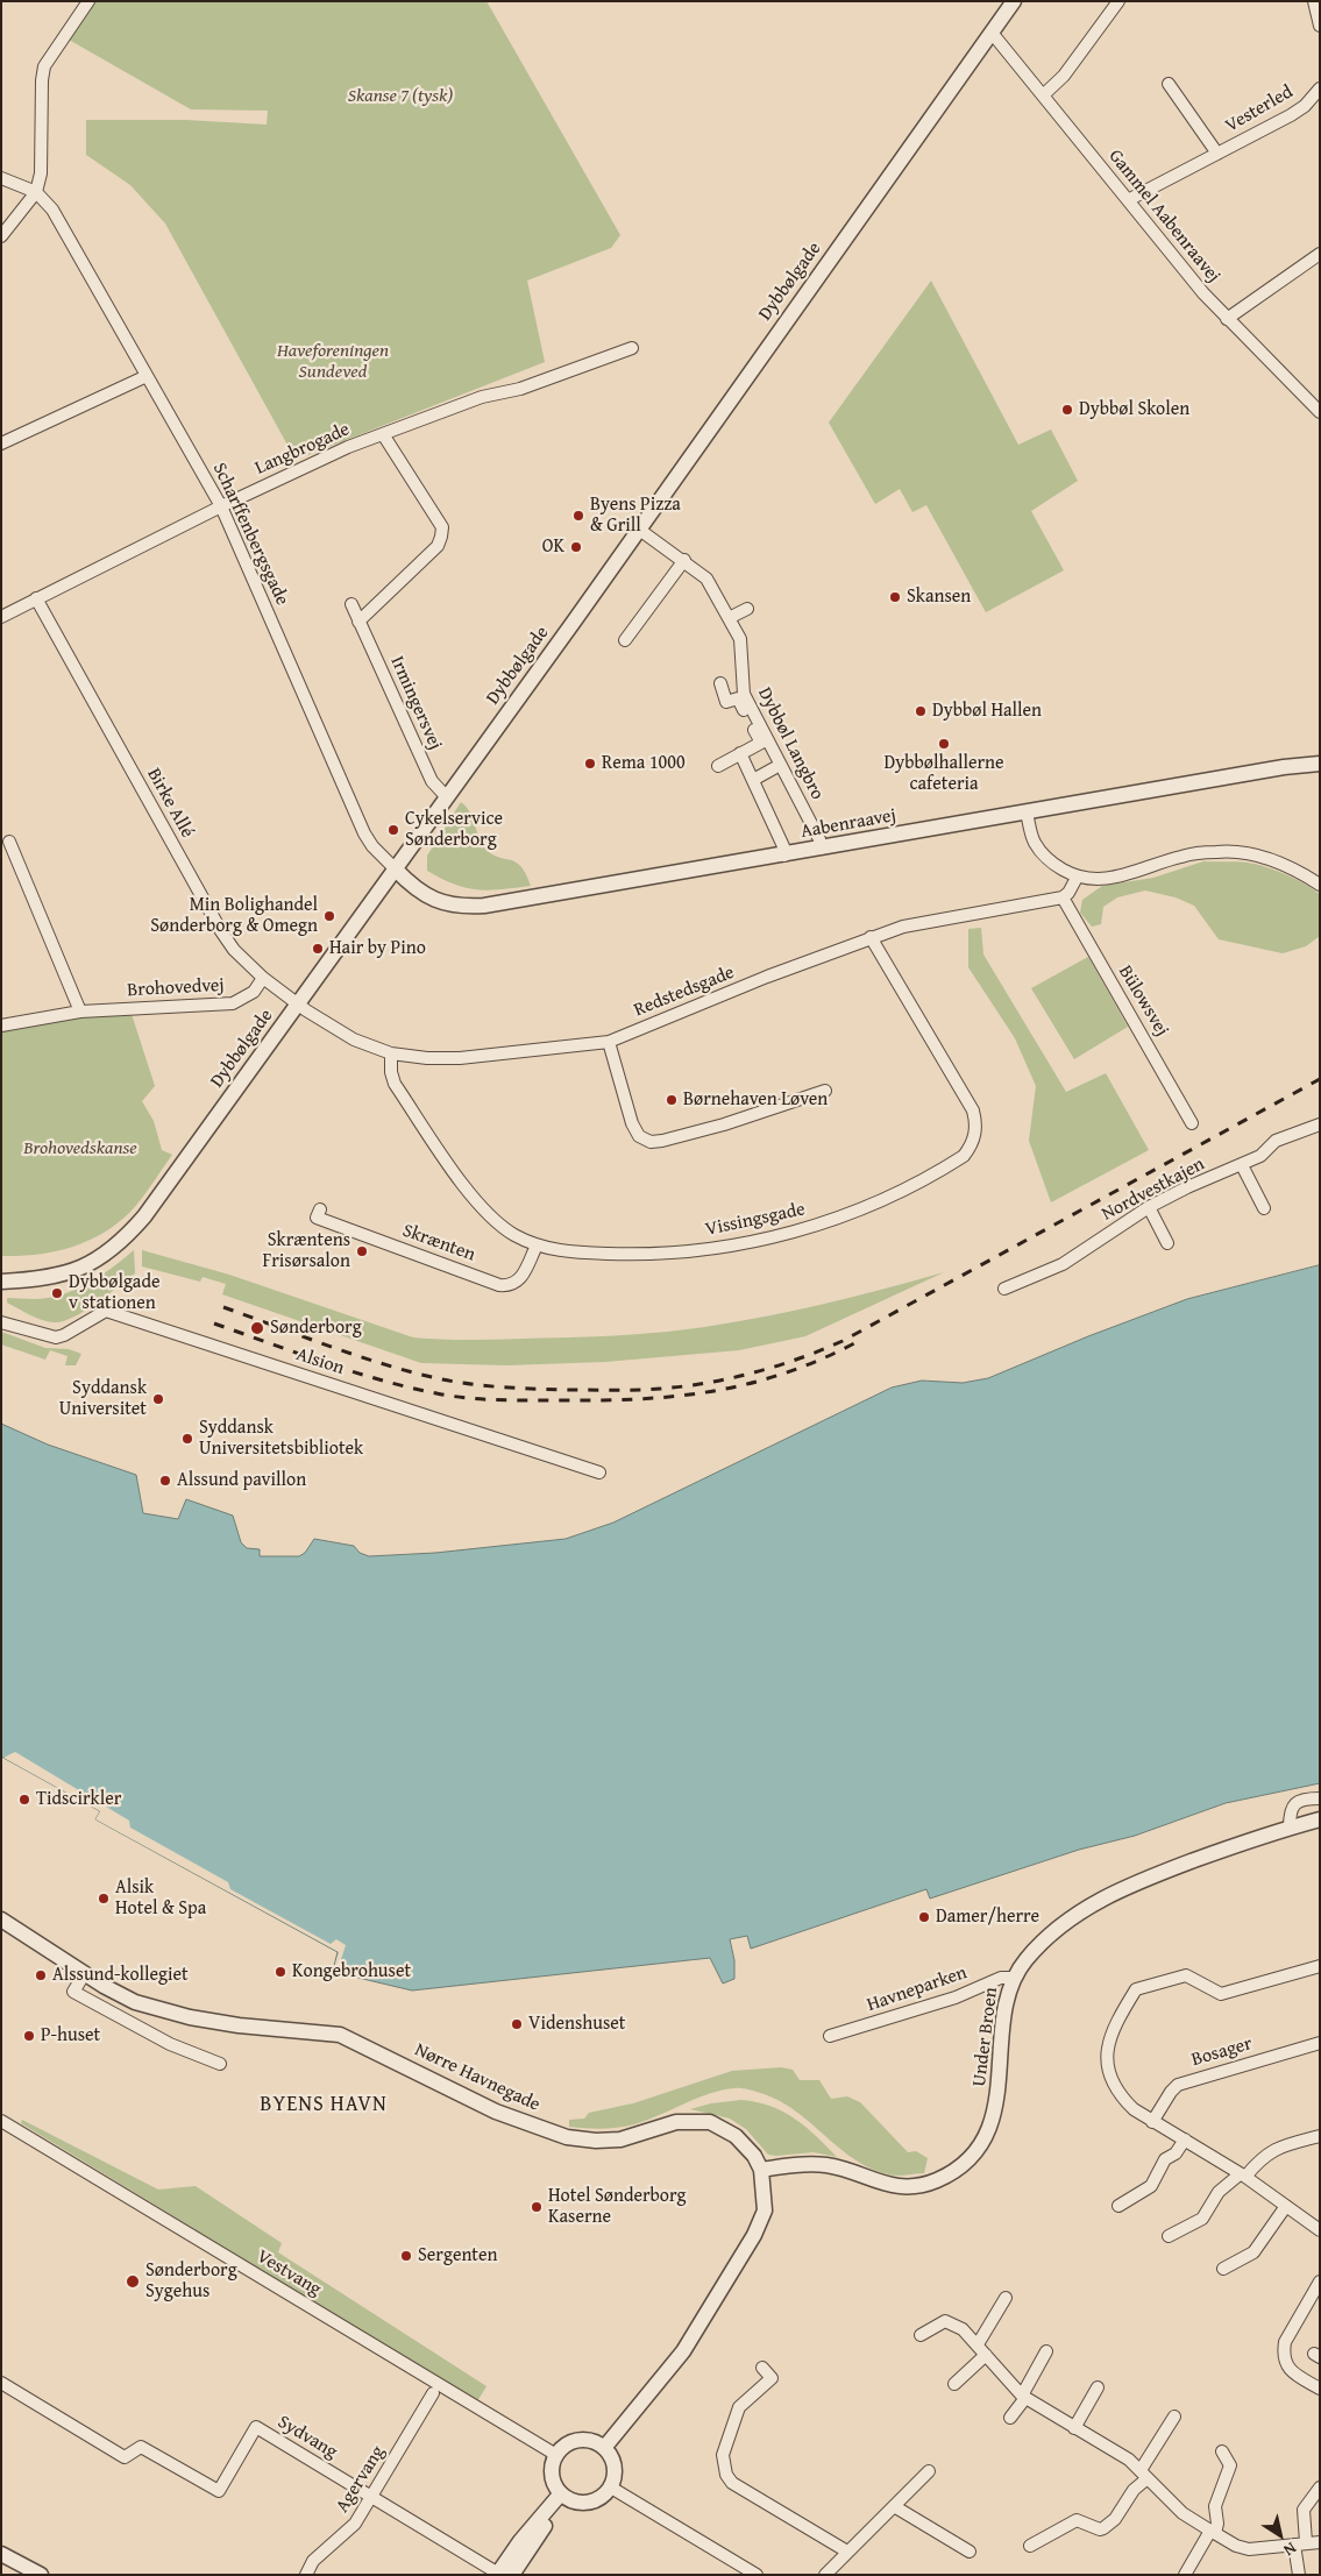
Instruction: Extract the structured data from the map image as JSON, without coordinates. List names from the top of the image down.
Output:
{
  "streets": {
    "street": [
      "Vesterled",
      "Gammel Aabenraavej",
      "Dybbølgade",
      "Langbrogade",
      "Scharffenbergsgade",
      "Irmingersvej",
      "Dybbøl Langbro",
      "Birke Allé",
      "Aabenraavej",
      "Brohovedvej",
      "Redstedsgade",
      "Bülowsvej",
      "Nordvestkajen",
      "Vissingsgade",
      "Skrænten",
      "Alsion",
      "Havneparken",
      "Under Broen",
      "Bosager",
      "Nørre Havnegade",
      "Vestvang",
      "Sydvang",
      "Agervang"
    ]
  },
  "crossings": [
    ["Vesterled", "Gammel Aabenraavej"],
    ["Gammel Aabenraavej", "Dybbølgade"],
    ["Dybbølgade", "Scharffenbergsgade"],
    ["Dybbølgade", "Irmingersvej"],
    ["Dybbølgade", "Dybbøl Langbro"],
    ["Dybbølgade", "Birke Allé"],
    ["Dybbølgade", "Aabenraavej"],
    ["Dybbølgade", "Redstedsgade"],
    ["Langbrogade", "Scharffenbergsgade"],
    ["Langbrogade", "Birke Allé"],
    ["Scharffenbergsgade", "Aabenraavej"],
    ["Dybbøl Langbro", "Aabenraavej"],
    ["Birke Allé", "Brohovedvej"],
    ["Birke Allé", "Redstedsgade"],
    ["Redstedsgade", "Bülowsvej"],
    ["Redstedsgade", "Vissingsgade"],
    ["Vissingsgade", "Skrænten"],
    ["Havneparken", "Under Broen"],
    ["Under Broen", "Nørre Havnegade"],
    ["Nørre Havnegade", "Vestvang"],
    ["Sydvang", "Agervang"]
  ],
  "districts": ["BYENS HAVN"],
  "parks": ["Skanse 7 (tysk)", "Haveforeningen Sundeved", "Brohovedskanse"],
  "places": [
    "Dybbøl Skolen",
    "Byens Pizza & Grill",
    "OK",
    "Skansen",
    "Dybbøl Hallen",
    "Dybbølhallerne cafeteria",
    "Rema 1000",
    "Cykelservice Sønderborg",
    "Min Bolighandel Sønderborg & Omegn",
    "Hair by Pino",
    "Børnehaven Løven",
    "Skræntens Frisørsalon",
    "Dybbølgade v stationen",
    "Sønderborg",
    "Syddansk Universitet",
    "Syddansk Universitetsbibliotek",
    "Alssund pavillon",
    "Tidscirkler",
    "Alsik Hotel & Spa",
    "Damer/herre",
    "Kongebrohuset",
    "Alssund-kollegiet",
    "Videnshuset",
    "P-huset",
    "Hotel Sønderborg Kaserne",
    "Sergenten",
    "Sønderborg Sygehus"
  ],
  "north": "bottom right"
}
